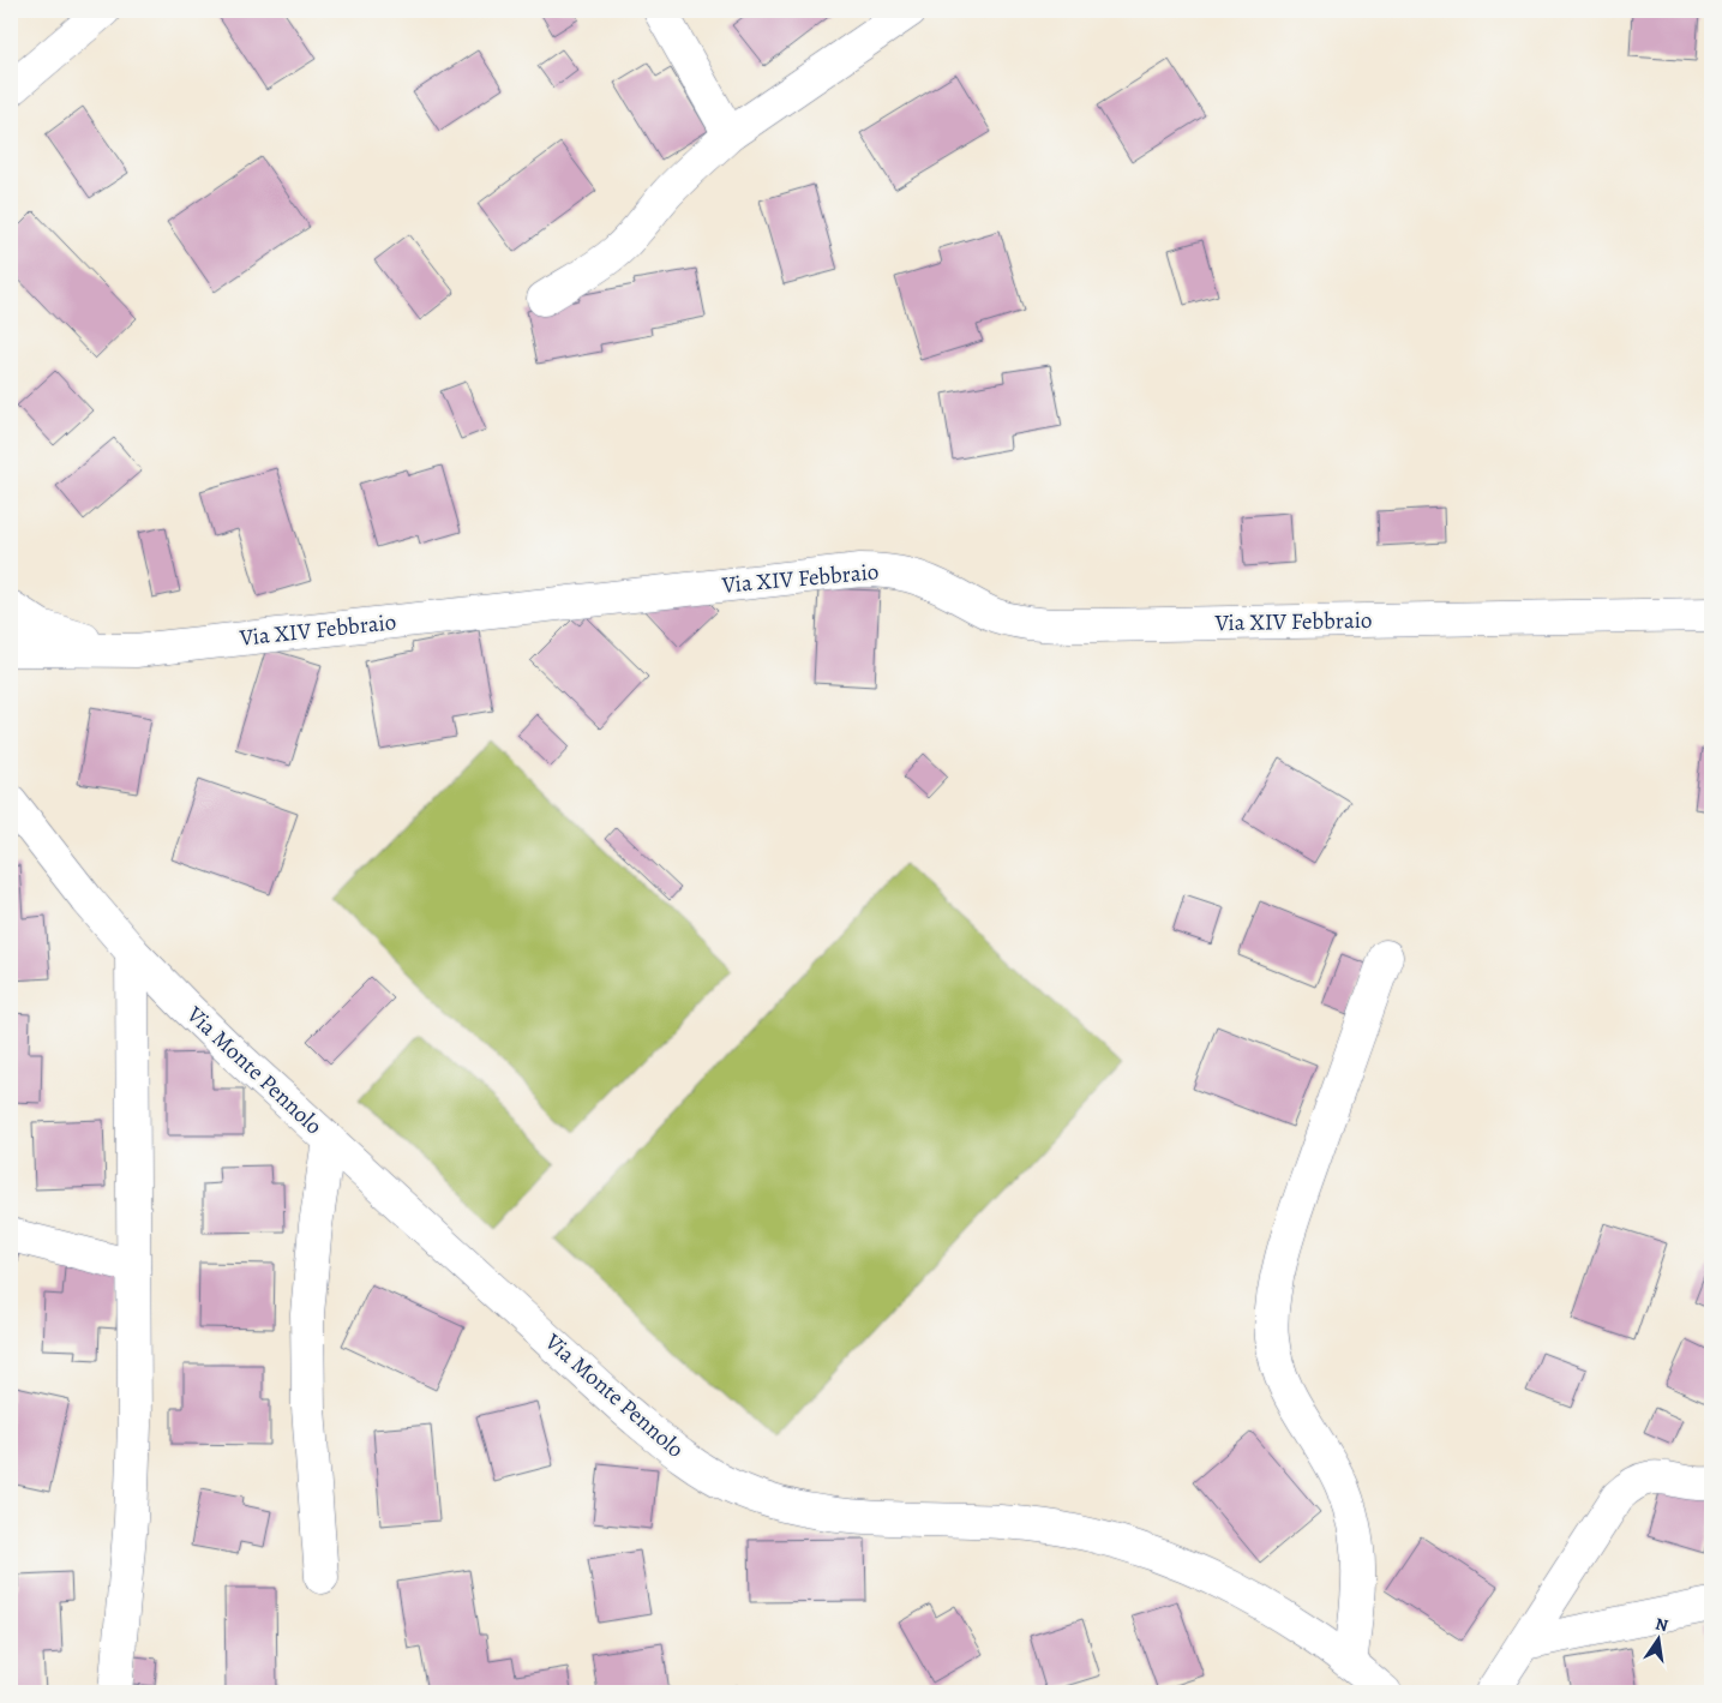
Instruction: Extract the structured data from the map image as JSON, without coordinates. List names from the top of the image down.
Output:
{
  "streets": {
    "street": ["Via XIV Febbraio", "Via Monte Pennolo"]
  },
  "north": "top"
}
